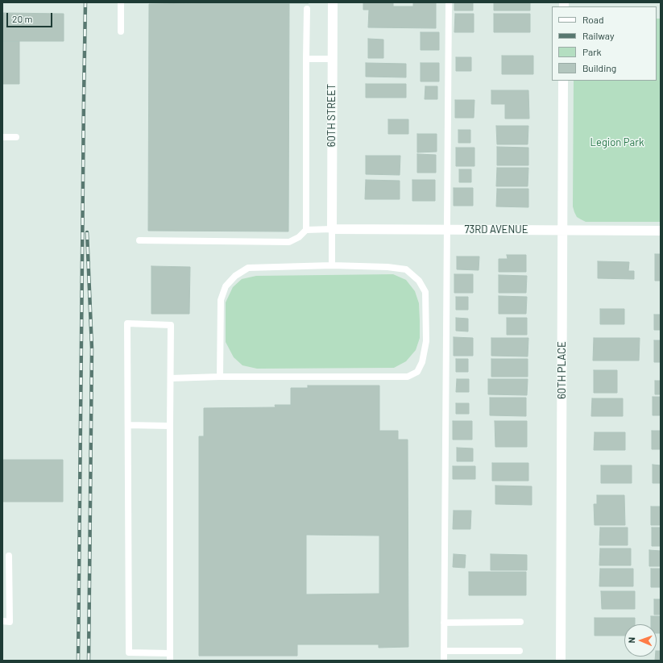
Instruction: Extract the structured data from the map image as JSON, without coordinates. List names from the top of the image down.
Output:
{
  "streets": {
    "street": ["60TH STREET", "73RD AVENUE", "60TH PLACE"]
  },
  "crossings": [
    ["60TH STREET", "73RD AVENUE"],
    ["73RD AVENUE", "60TH PLACE"]
  ],
  "parks": ["Legion Park"],
  "legend": [
    "Road",
    "Railway",
    "Park",
    "Building"
  ],
  "scale_bar": "20 m",
  "north": "left"
}
